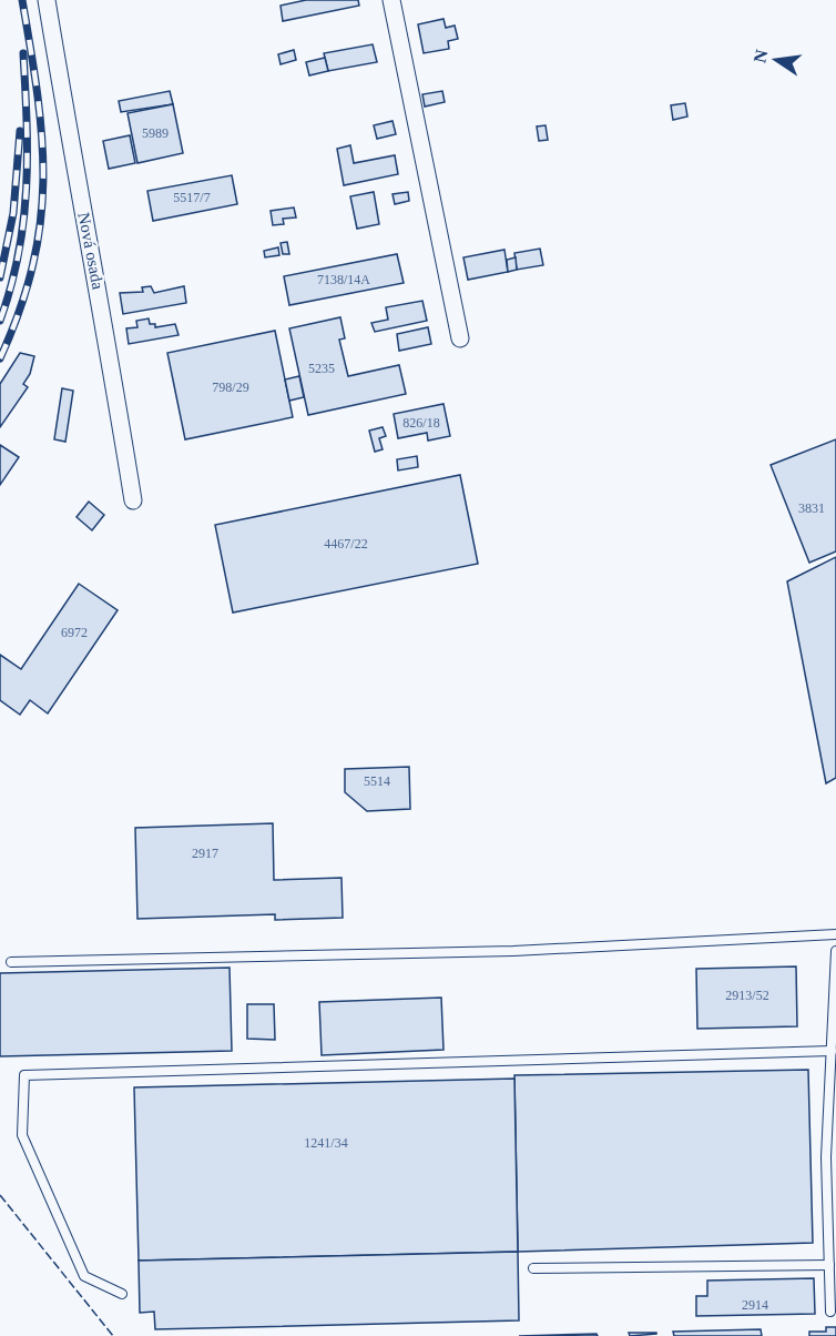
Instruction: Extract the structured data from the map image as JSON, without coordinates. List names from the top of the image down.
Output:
{
  "streets": {
    "street": ["Nová osada"]
  },
  "house_numbers": [
    "5989",
    "5517/7",
    "7138/14A",
    "5235",
    "798/29",
    "826/18",
    "3831",
    "4467/22",
    "6972",
    "5514",
    "2917",
    "2913/52",
    "1241/34",
    "2914"
  ],
  "north": "left"
}
